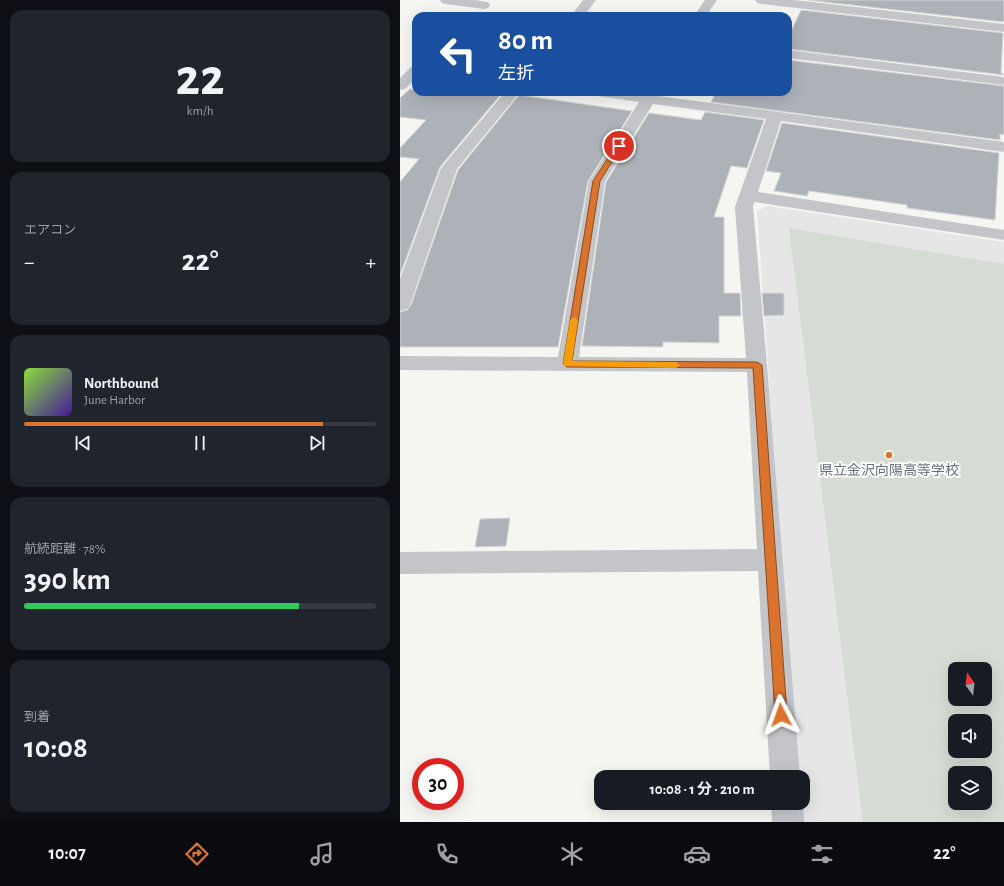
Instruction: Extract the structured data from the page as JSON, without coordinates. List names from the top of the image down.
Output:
{
  "places": ["県立金沢向陽高等学校"],
  "north": "top",
  "page": {
    "tile": [
      ["22", "km/h"],
      "エアコン",
      ["航続距離 · 78%", "390 km"],
      ["到着", "10:08"]
    ],
    "turn": ["80 m", "左折"],
    "heat": ["−", "22°", "+"],
    "song": ["Northbound", "June Harbor"],
    "limit": "30",
    "trip": "10:08 · 1 分 · 210 m",
    "tabs": ["10:07", "22°"]
  }
}
